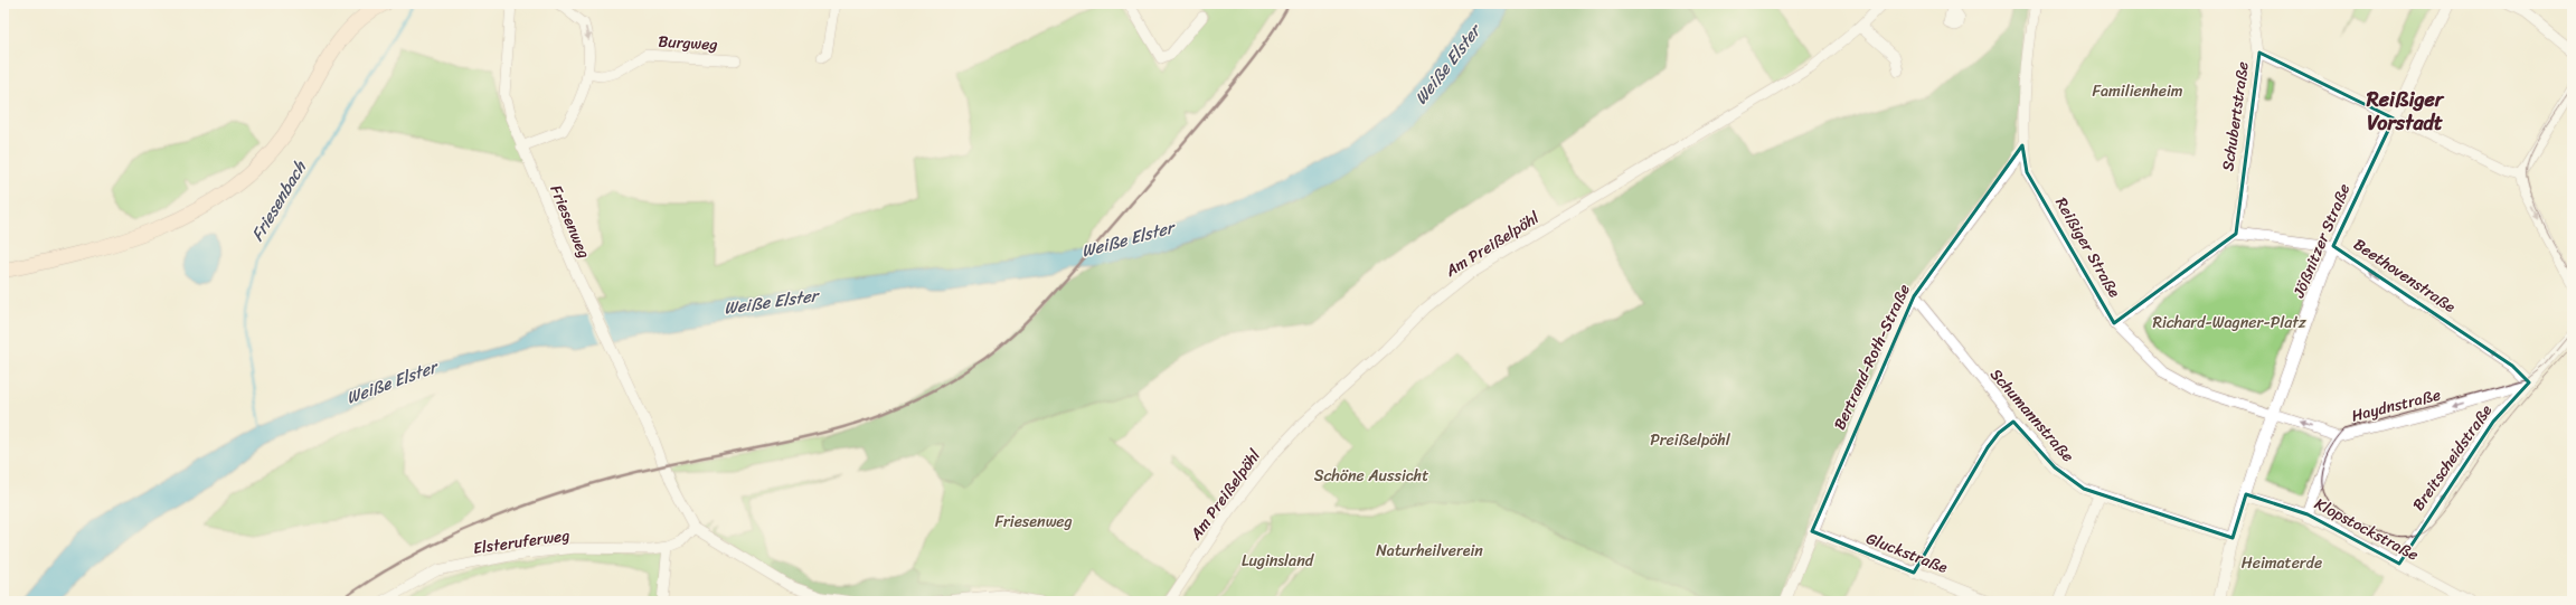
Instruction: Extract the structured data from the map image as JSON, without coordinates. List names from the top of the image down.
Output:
{
  "streets": {
    "street": [
      "Burgweg",
      "Schubertstraße",
      "Friesenweg",
      "Jößnitzer Straße",
      "Am Preißelpöhl",
      "Reißiger Straße",
      "Beethovenstraße",
      "Bertrand-Roth-Straße",
      "Haydnstraße",
      "Schumannstraße",
      "Breitscheidstraße",
      "Klopstockstraße",
      "Elsteruferweg",
      "Gluckstraße"
    ]
  },
  "crossings": [
    ["Schubertstraße", "Beethovenstraße"],
    ["Friesenweg", "Elsteruferweg"],
    ["Jößnitzer Straße", "Reißiger Straße"],
    ["Jößnitzer Straße", "Beethovenstraße"],
    ["Jößnitzer Straße", "Haydnstraße"],
    ["Jößnitzer Straße", "Schumannstraße"],
    ["Jößnitzer Straße", "Klopstockstraße"],
    ["Reißiger Straße", "Bertrand-Roth-Straße"],
    ["Reißiger Straße", "Haydnstraße"],
    ["Beethovenstraße", "Haydnstraße"],
    ["Beethovenstraße", "Breitscheidstraße"],
    ["Bertrand-Roth-Straße", "Schumannstraße"],
    ["Bertrand-Roth-Straße", "Gluckstraße"],
    ["Haydnstraße", "Breitscheidstraße"],
    ["Breitscheidstraße", "Klopstockstraße"]
  ],
  "one_way": ["Beethovenstraße", "Haydnstraße", "Breitscheidstraße"],
  "districts": ["Reißiger Vorstadt"],
  "water": ["Weiße Elster", "Friesenbach"],
  "parks": [
    "Familienheim",
    "Richard-Wagner-Platz",
    "Preißelpöhl",
    "Schöne Aussicht",
    "Friesenweg",
    "Naturheilverein",
    "Luginsland",
    "Heimaterde"
  ]
}
